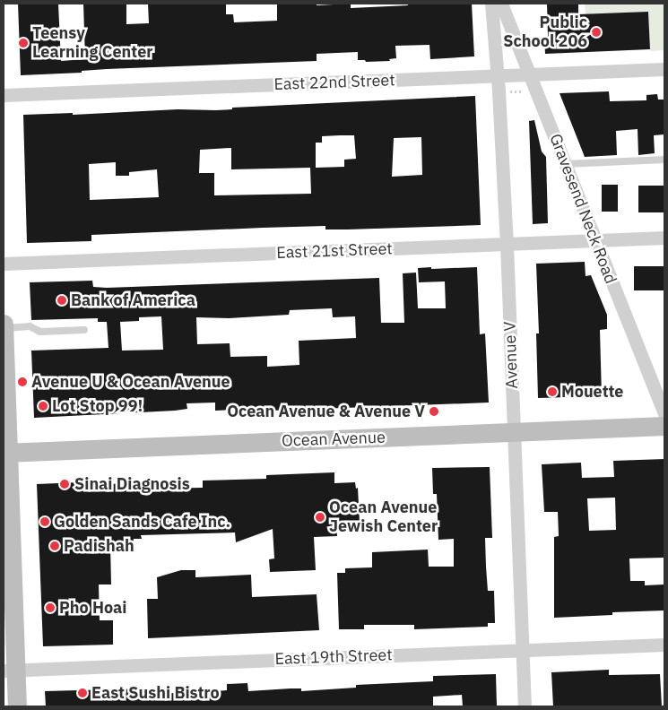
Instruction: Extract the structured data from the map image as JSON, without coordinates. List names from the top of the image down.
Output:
{
  "streets": {
    "main road": ["Ocean Avenue"],
    "street": [
      "East 22nd Street",
      "Gravesend Neck Road",
      "East 21st Street",
      "Avenue V",
      "East 19th Street"
    ]
  },
  "crossings": [
    ["East 22nd Street", "Gravesend Neck Road"],
    ["East 22nd Street", "Avenue V"],
    ["Gravesend Neck Road", "East 21st Street"],
    ["Gravesend Neck Road", "Avenue V"],
    ["East 21st Street", "Avenue V"],
    ["Avenue V", "Ocean Avenue"],
    ["Avenue V", "East 19th Street"]
  ],
  "places": [
    "Public School 206",
    "Teensy Learning Center",
    "Bank of America",
    "Avenue U & Ocean Avenue",
    "Mouette",
    "Lot Stop 99!",
    "Ocean Avenue & Avenue V",
    "Sinai Diagnosis",
    "Ocean Avenue Jewish Center",
    "Golden Sands Cafe Inc.",
    "Padishah",
    "Pho Hoai",
    "East Sushi Bistro"
  ]
}
